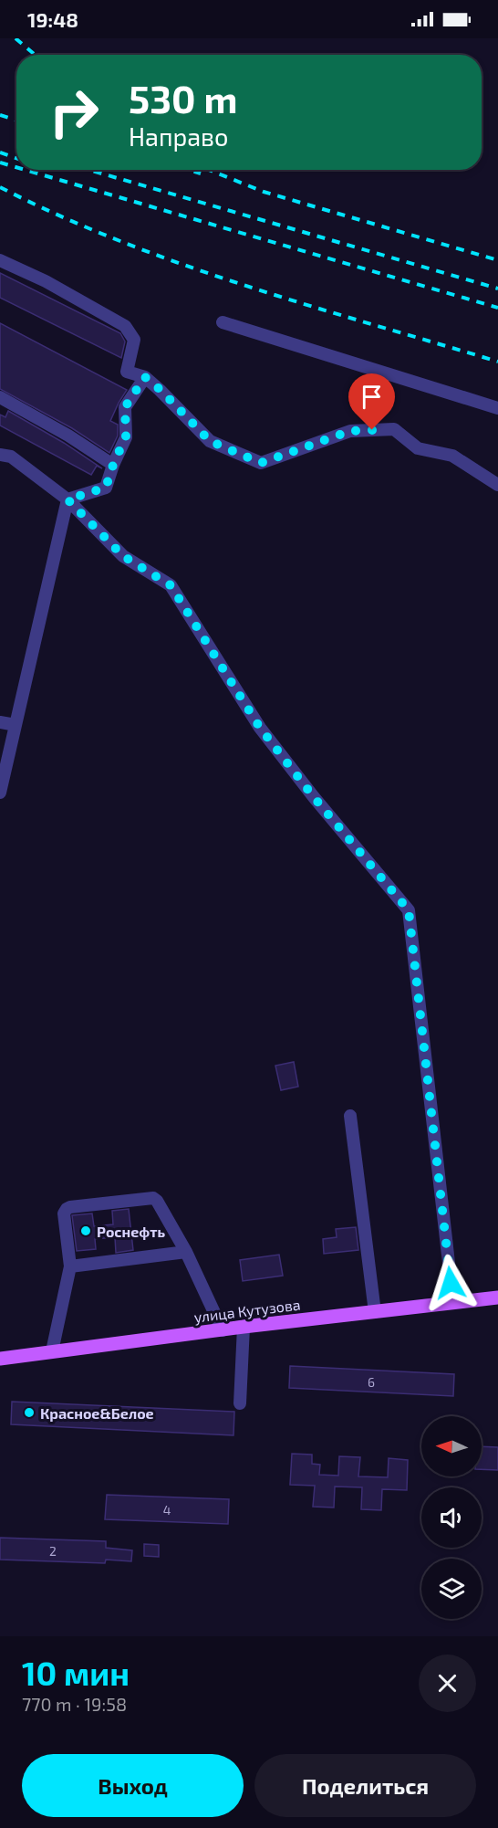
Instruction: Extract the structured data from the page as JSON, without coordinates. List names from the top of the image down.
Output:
{
  "streets": {
    "main road": ["улица Кутузова"]
  },
  "places": ["Роснефть", "Красное&Белое"],
  "house_numbers": ["6", "4", "2"],
  "north": "left",
  "page": {
    "status": "19:48",
    "turn": ["530 m", "Направо"],
    "heading": ["10 мин", "770 m · 19:58"],
    "buttons": ["Выход", "Поделиться"]
  }
}
